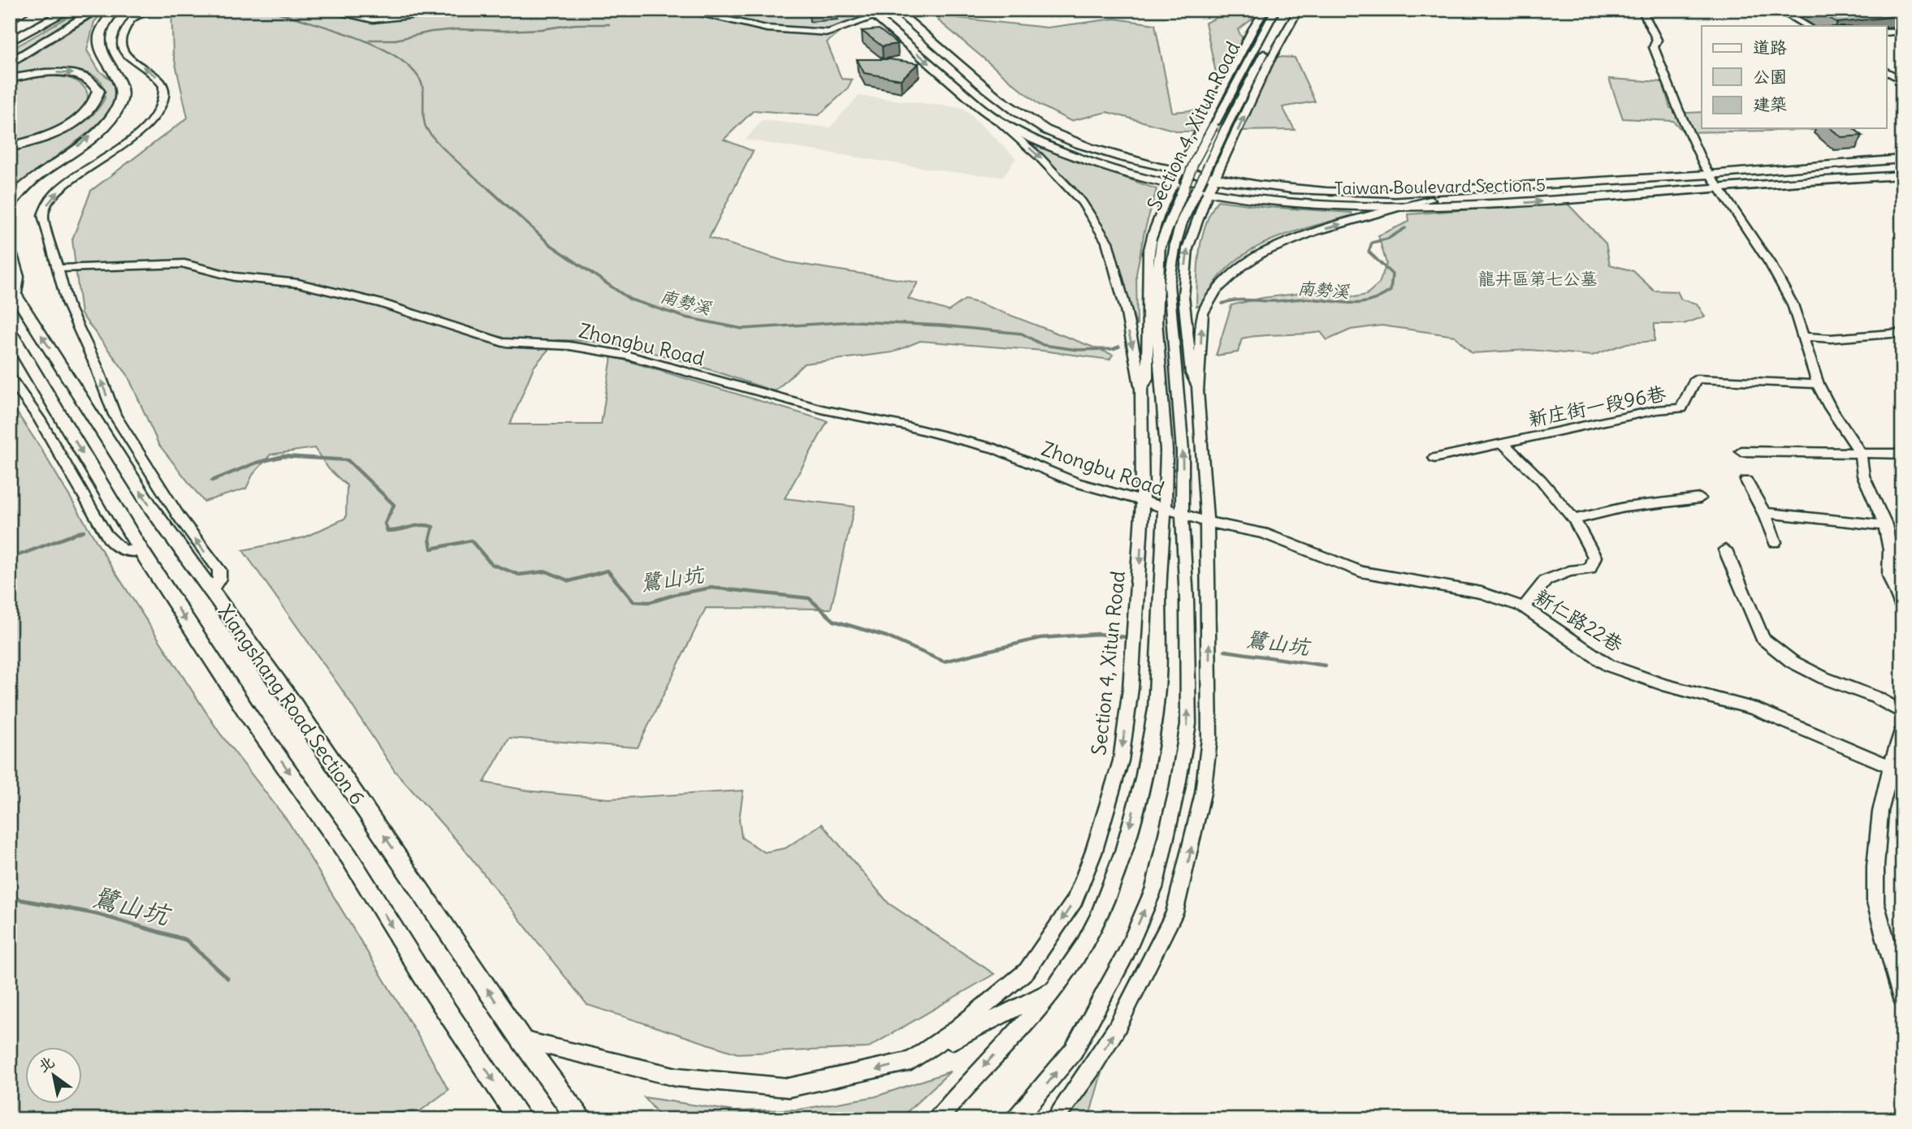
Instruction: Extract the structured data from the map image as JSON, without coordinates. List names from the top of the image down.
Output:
{
  "streets": {
    "main road": ["Taiwan Boulevard Section 5", "Xiangshang Road Section 6"],
    "street": [
      "Section 4, Xitun Road",
      "Zhongbu Road",
      "新庄街一段96巷",
      "新仁路22巷"
    ]
  },
  "crossings": [
    ["Section 4, Xitun Road", "Taiwan Boulevard Section 5"],
    ["Section 4, Xitun Road", "Zhongbu Road"],
    ["Section 4, Xitun Road", "新仁路22巷"],
    ["Section 4, Xitun Road", "Xiangshang Road Section 6"],
    ["Zhongbu Road", "新仁路22巷"]
  ],
  "water": ["南勢溪", "鷺山坑"],
  "parks": ["龍井區第七公墓"],
  "legend": ["道路", "公園", "建築"],
  "north": "top left"
}
